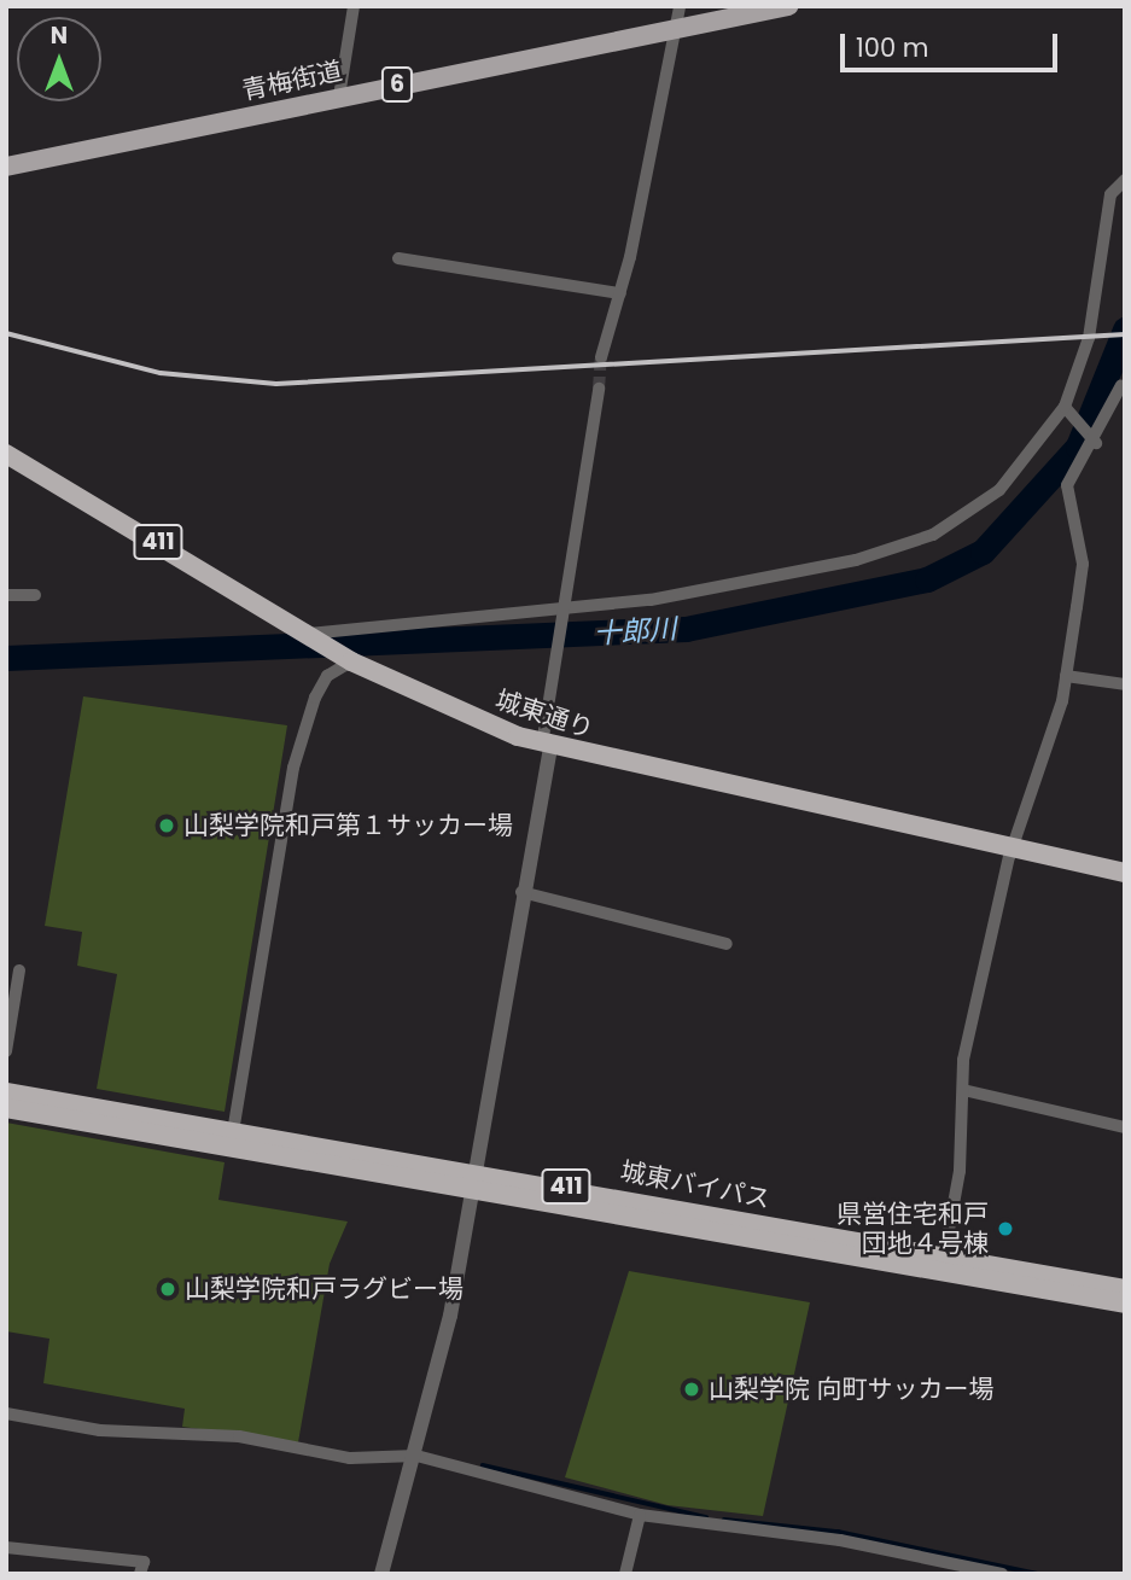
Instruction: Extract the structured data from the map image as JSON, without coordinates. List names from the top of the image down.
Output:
{
  "streets": {
    "highway": ["411", "城東通り", "城東バイパス"],
    "main road": ["青梅街道", "6"]
  },
  "water": ["十郎川"],
  "places": [
    "山梨学院和戸第１サッカー場",
    "県営住宅和戸 団地４号棟",
    "山梨学院和戸ラグビー場",
    "山梨学院 向町サッカー場"
  ],
  "scale_bar": "100 m",
  "north": "top"
}
